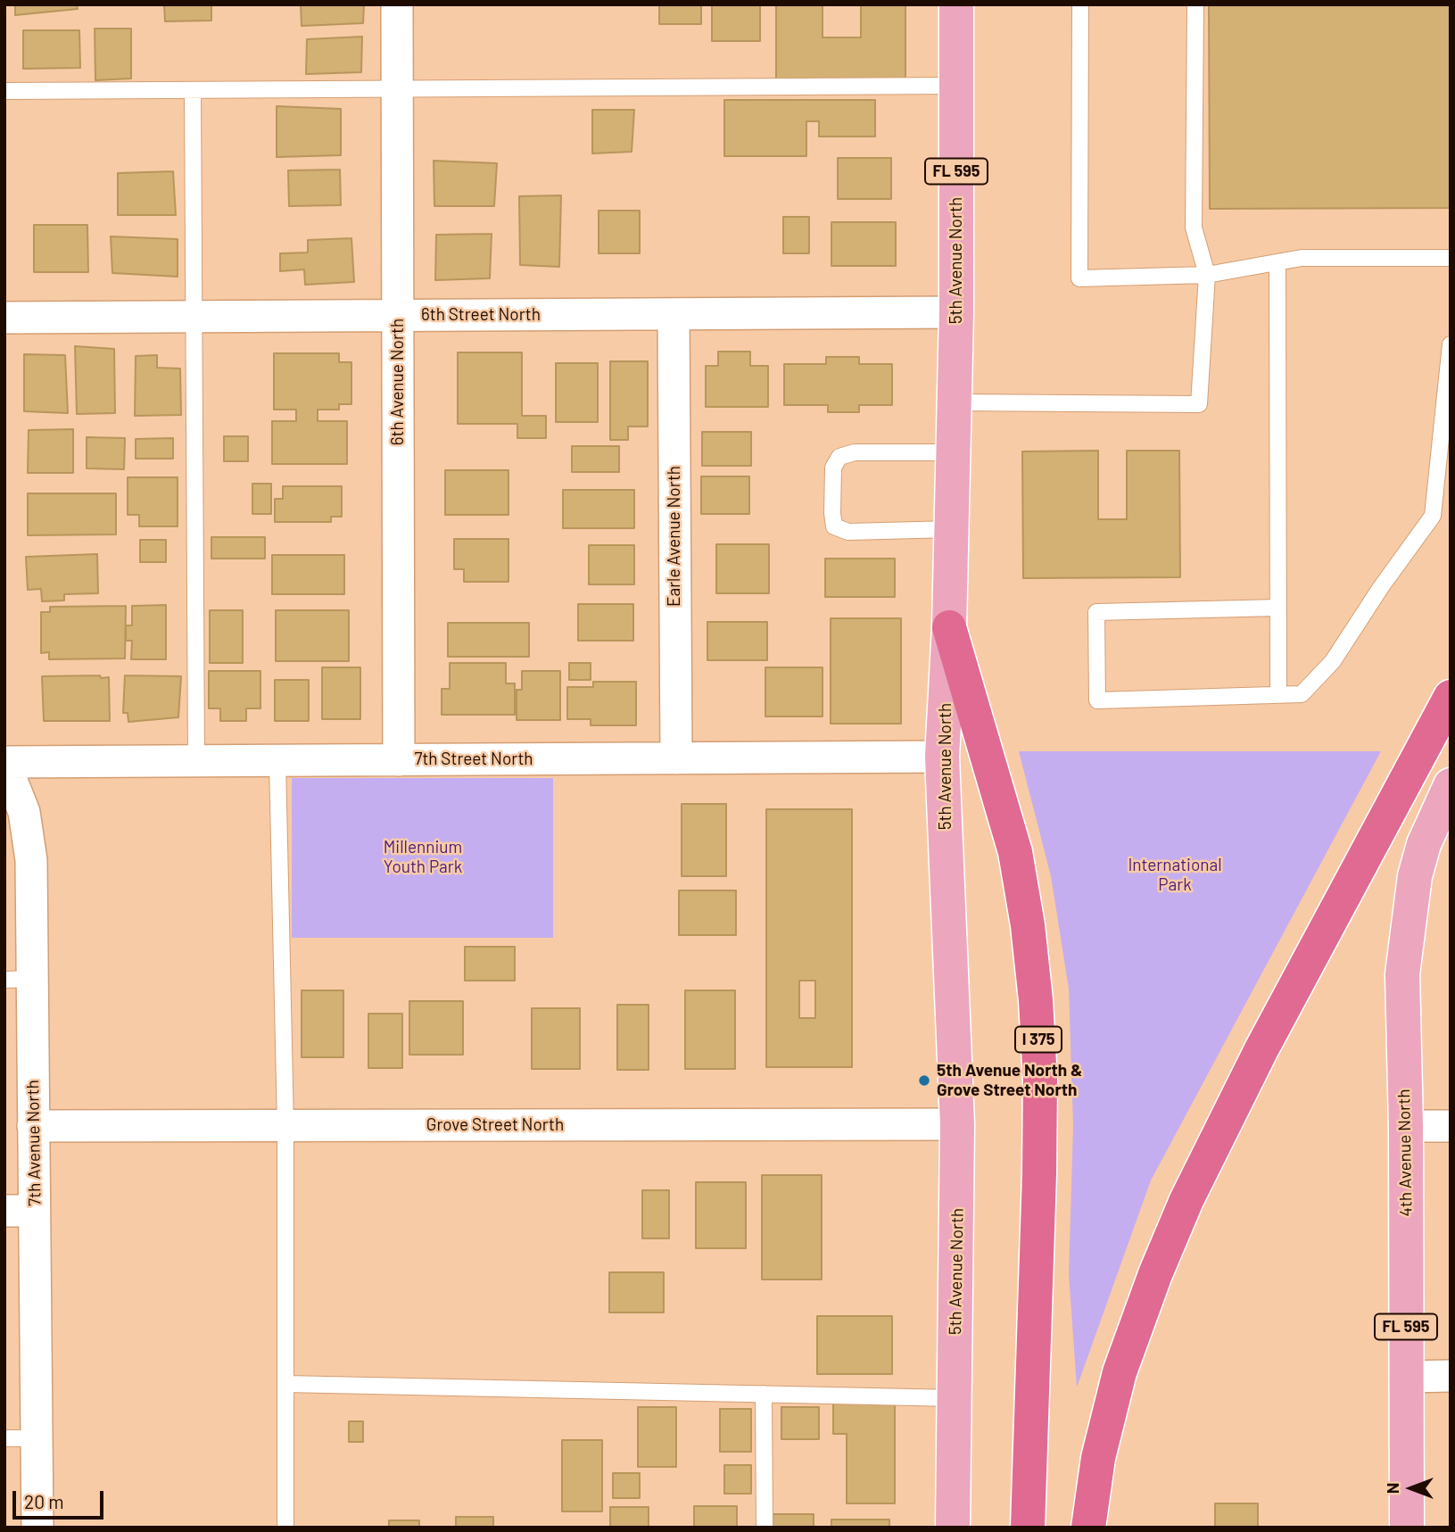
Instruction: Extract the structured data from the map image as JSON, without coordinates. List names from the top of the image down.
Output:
{
  "streets": {
    "highway": ["I 375"],
    "main road": ["FL 595", "5th Avenue North", "4th Avenue North"],
    "street": [
      "6th Street North",
      "6th Avenue North",
      "Earle Avenue North",
      "7th Street North",
      "Grove Street North",
      "7th Avenue North"
    ]
  },
  "crossings": [
    ["5th Avenue North", "6th Street North"],
    ["5th Avenue North", "7th Street North"],
    ["5th Avenue North", "I 375"],
    ["5th Avenue North", "Grove Street North"],
    ["6th Street North", "6th Avenue North"],
    ["6th Street North", "Earle Avenue North"],
    ["6th Avenue North", "7th Street North"],
    ["Earle Avenue North", "7th Street North"],
    ["7th Street North", "7th Avenue North"],
    ["Grove Street North", "7th Avenue North"]
  ],
  "parks": ["Millennium Youth Park", "International Park"],
  "places": ["5th Avenue North & Grove Street North"],
  "scale_bar": "20 m",
  "north": "left"
}
